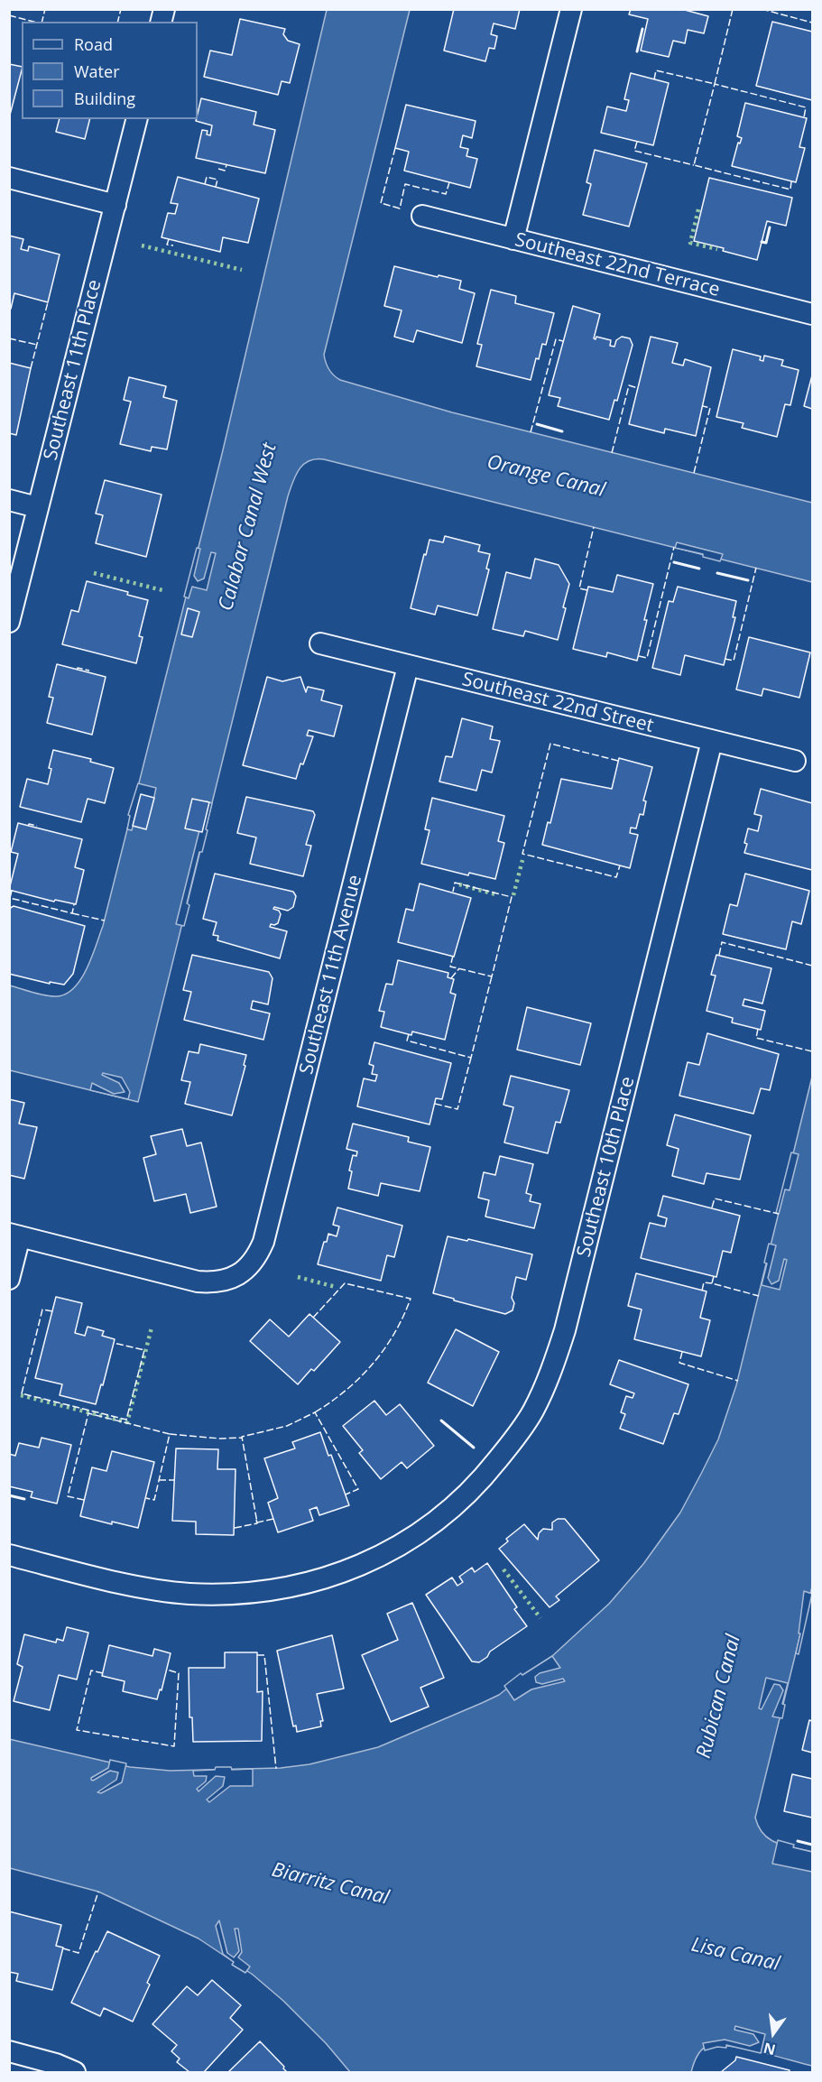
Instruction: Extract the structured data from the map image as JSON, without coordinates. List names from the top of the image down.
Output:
{
  "streets": {
    "street": [
      "Southeast 22nd Terrace",
      "Southeast 11th Place",
      "Southeast 22nd Street",
      "Southeast 11th Avenue",
      "Southeast 10th Place"
    ]
  },
  "crossings": [
    ["Southeast 22nd Street", "Southeast 11th Avenue"],
    ["Southeast 22nd Street", "Southeast 10th Place"]
  ],
  "water": [
    "Orange Canal",
    "Calabar Canal West",
    "Rubican Canal",
    "Biarritz Canal",
    "Lisa Canal"
  ],
  "legend": ["Road", "Water", "Building"],
  "north": "bottom"
}
